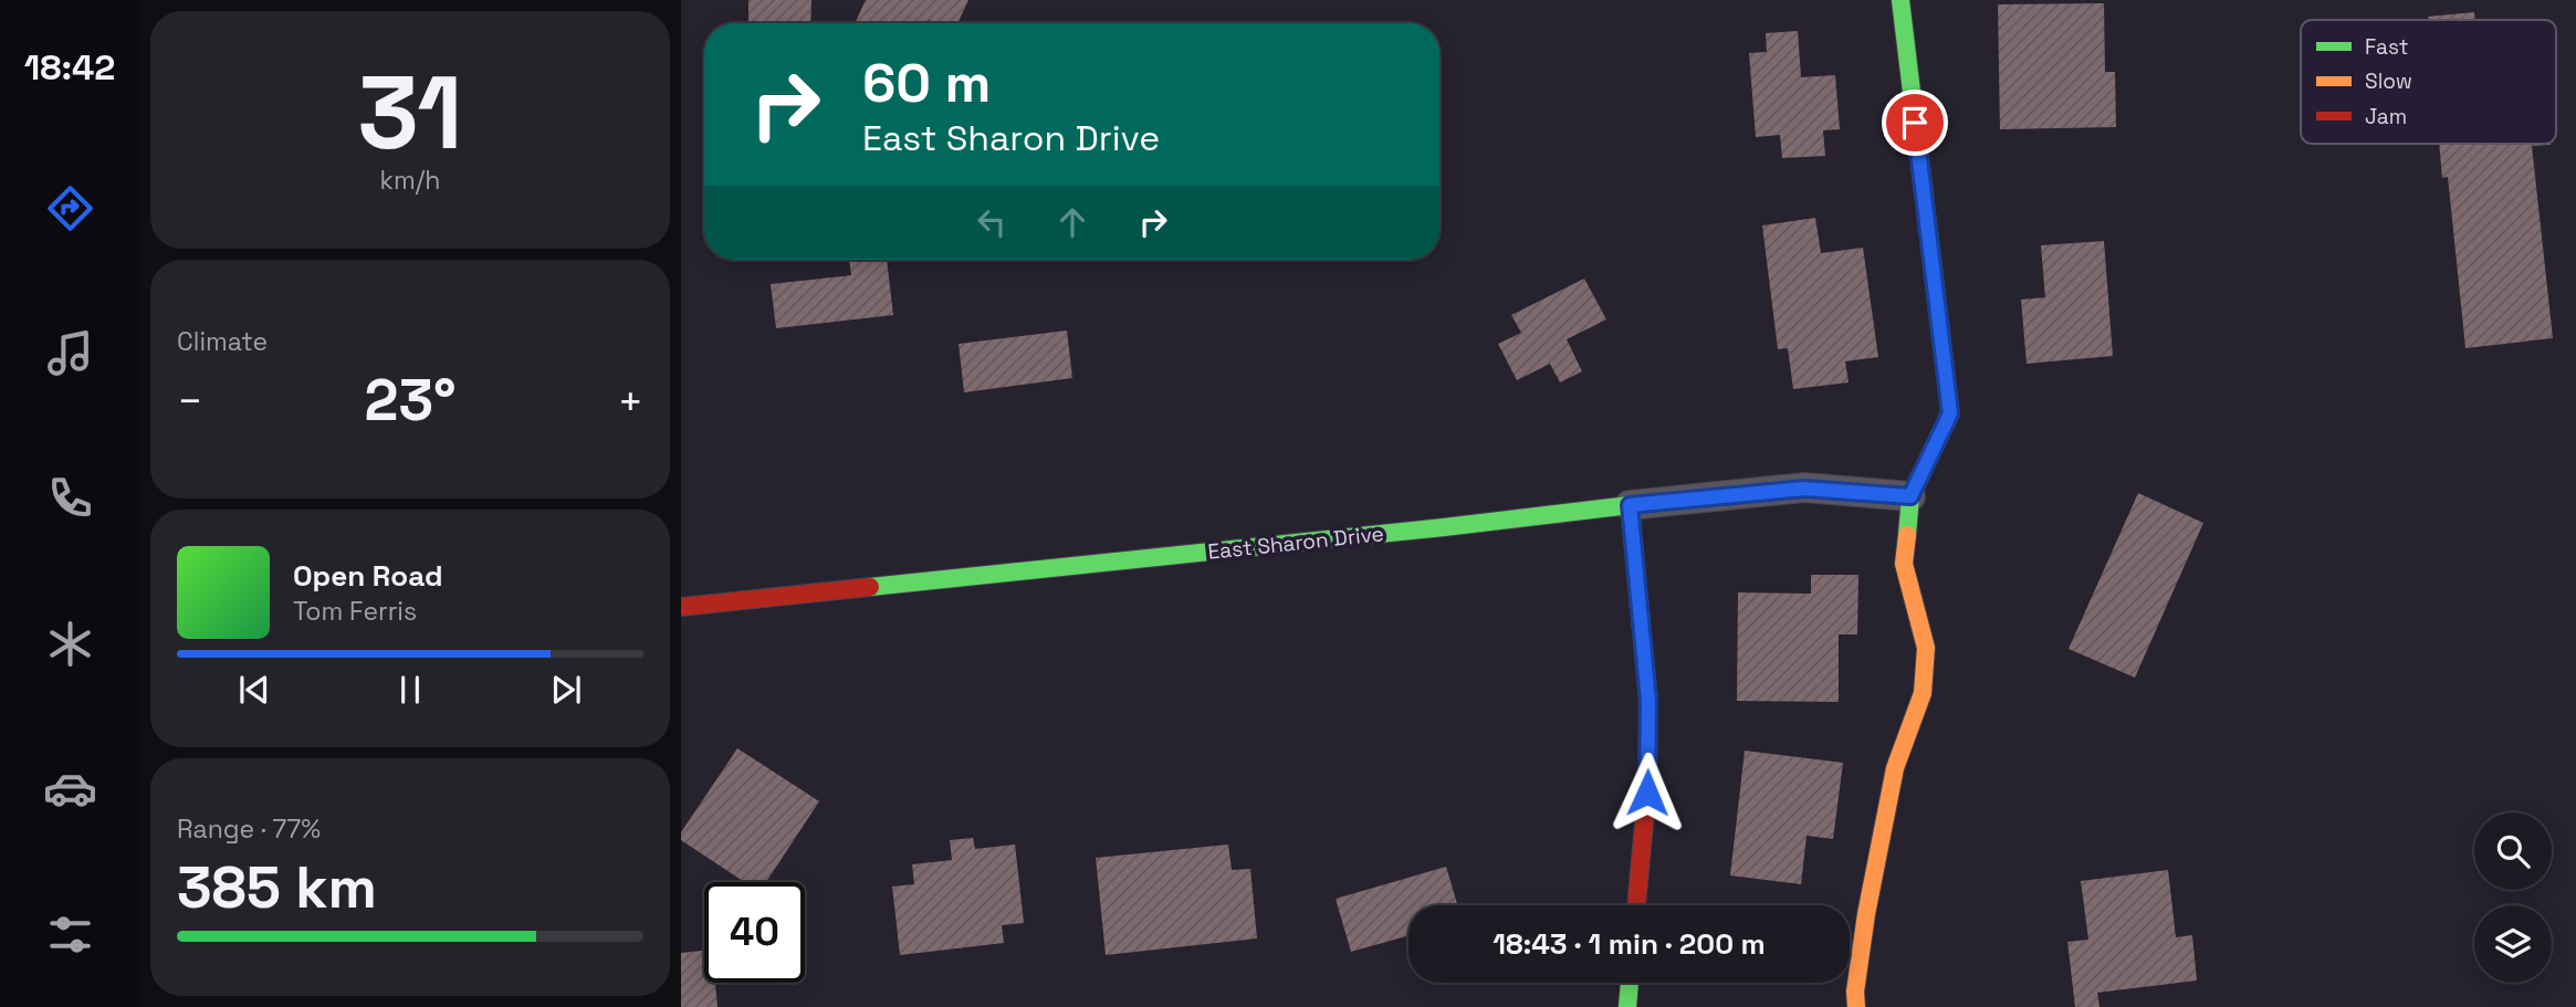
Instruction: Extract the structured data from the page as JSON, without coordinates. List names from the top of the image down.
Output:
{
  "streets": {
    "street": ["East Sharon Drive"]
  },
  "legend": ["Fast", "Slow", "Jam"],
  "page": {
    "tabs": "18:42",
    "tile": [
      ["31", "km/h"],
      "Climate",
      ["Range · 77%", "385 km"]
    ],
    "turn": ["60 m", "East Sharon Drive"],
    "heat": ["−", "23°", "+"],
    "song": ["Open Road", "Tom Ferris"],
    "limit": "40",
    "trip": "18:43 · 1 min · 200 m"
  }
}
